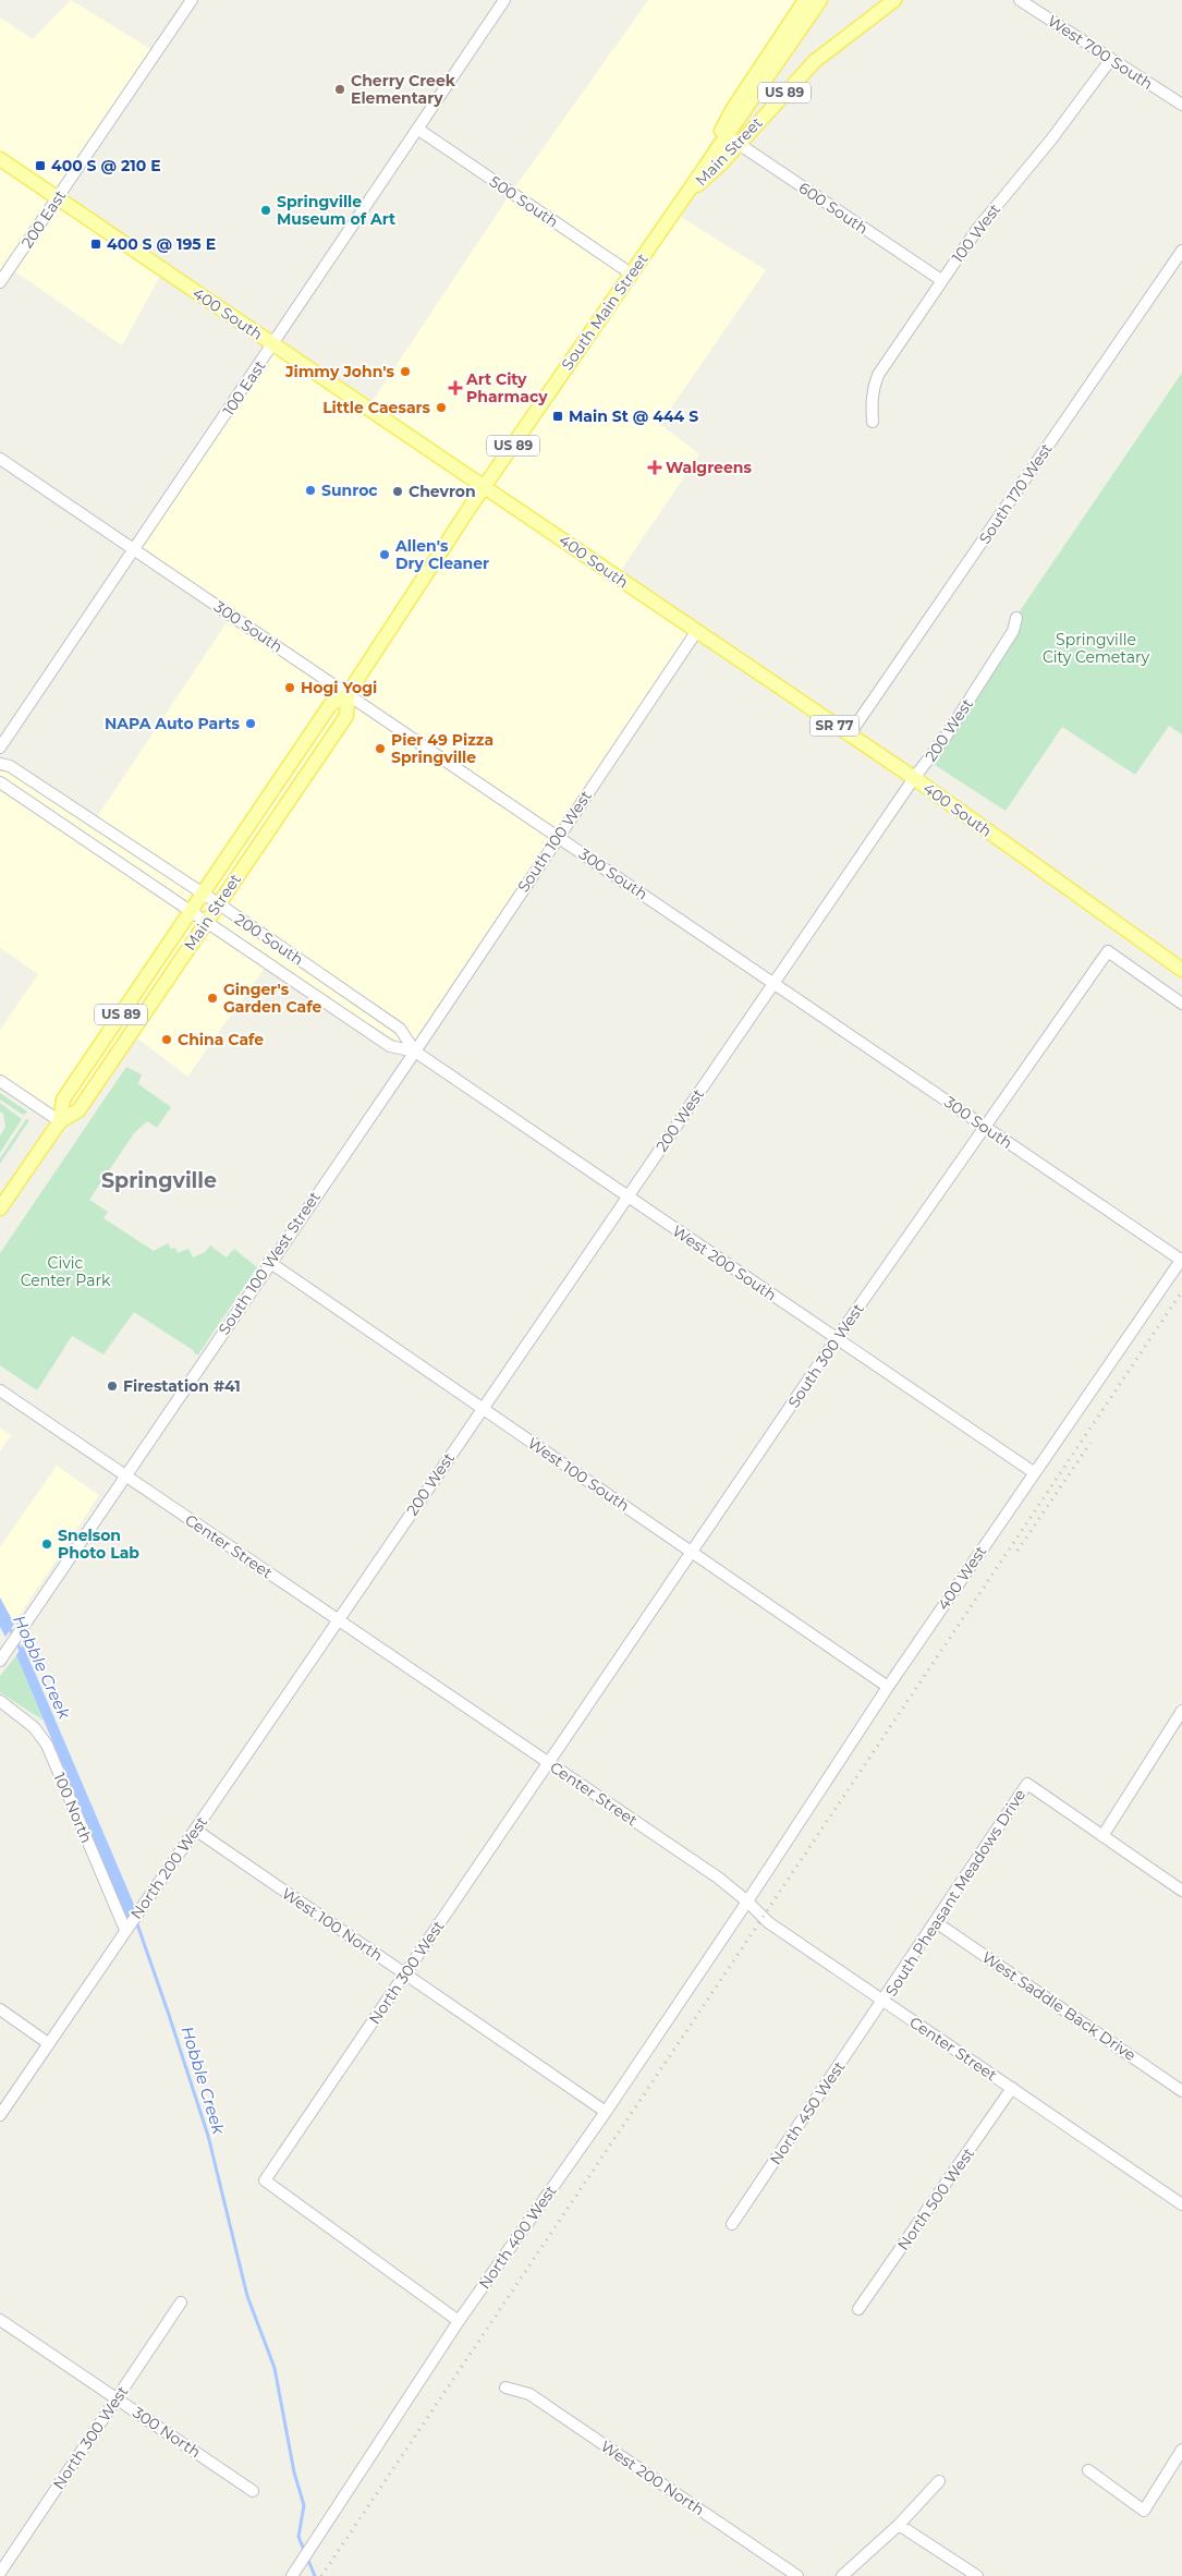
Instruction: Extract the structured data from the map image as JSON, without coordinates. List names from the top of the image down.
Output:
{
  "streets": {
    "main road": [
      "US 89",
      "Main Street",
      "South Main Street",
      "400 South",
      "SR 77"
    ],
    "street": [
      "West 700 South",
      "500 South",
      "600 South",
      "200 East",
      "100 West",
      "100 East",
      "South 170 West",
      "300 South",
      "200 West",
      "South 100 West",
      "200 South",
      "South 100 West Street",
      "West 200 South",
      "South 300 West",
      "West 100 South",
      "Center Street",
      "400 West",
      "100 North",
      "North 200 West",
      "South Pheasant Meadows Drive",
      "West 100 North",
      "North 300 West",
      "West Saddle Back Drive",
      "North 450 West",
      "North 500 West",
      "North 400 West",
      "300 North",
      "West 200 North"
    ]
  },
  "crossings": [
    ["West 700 South", "100 West"],
    ["Main Street", "600 South"],
    ["Main Street", "South Main Street"],
    ["Main Street", "400 South"],
    ["Main Street", "300 South"],
    ["Main Street", "200 South"],
    ["500 South", "South Main Street"],
    ["500 South", "100 East"],
    ["600 South", "100 West"],
    ["200 East", "400 South"],
    ["400 South", "100 East"],
    ["400 South", "South 170 West"],
    ["400 South", "200 West"],
    ["400 South", "South 100 West"],
    ["100 East", "300 South"],
    ["300 South", "200 West"],
    ["300 South", "South 100 West"],
    ["300 South", "South 300 West"],
    ["300 South", "400 West"],
    ["200 West", "West 200 South"],
    ["200 West", "West 100 South"],
    ["200 West", "Center Street"],
    ["200 West", "North 200 West"],
    ["South 100 West", "200 South"],
    ["South 100 West", "South 100 West Street"],
    ["South 100 West", "West 200 South"],
    ["200 South", "South 100 West Street"],
    ["200 South", "West 200 South"],
    ["South 100 West Street", "West 200 South"],
    ["South 100 West Street", "West 100 South"],
    ["South 100 West Street", "Center Street"],
    ["West 200 South", "South 300 West"],
    ["West 200 South", "400 West"],
    ["South 300 West", "West 100 South"],
    ["South 300 West", "Center Street"],
    ["South 300 West", "North 300 West"],
    ["West 100 South", "400 West"],
    ["Center Street", "400 West"],
    ["Center Street", "North 200 West"],
    ["Center Street", "South Pheasant Meadows Drive"],
    ["Center Street", "North 300 West"],
    ["Center Street", "North 450 West"],
    ["Center Street", "North 500 West"],
    ["Center Street", "North 400 West"],
    ["400 West", "North 400 West"],
    ["100 North", "North 200 West"],
    ["North 200 West", "West 100 North"],
    ["South Pheasant Meadows Drive", "West Saddle Back Drive"],
    ["South Pheasant Meadows Drive", "North 450 West"],
    ["West 100 North", "North 300 West"],
    ["West 100 North", "North 400 West"],
    ["North 300 West", "North 400 West"],
    ["North 300 West", "300 North"]
  ],
  "districts": ["Springville"],
  "water": ["Hobble Creek"],
  "parks": ["Springville City Cemetary", "Civic Center Park"],
  "places": {
    "other": [
      "Cherry Creek Elementary",
      "Springville Museum of Art",
      "Jimmy John's",
      "Little Caesars",
      "Sunroc",
      "Chevron",
      "Allen's Dry Cleaner",
      "Hogi Yogi",
      "NAPA Auto Parts",
      "Pier 49 Pizza Springville",
      "Ginger's Garden Cafe",
      "China Cafe",
      "Firestation #41",
      "Snelson Photo Lab"
    ],
    "transit": ["400 S @ 210 E", "400 S @ 195 E", "Main St @ 444 S"],
    "health": ["Art City Pharmacy", "Walgreens"]
  }
}
